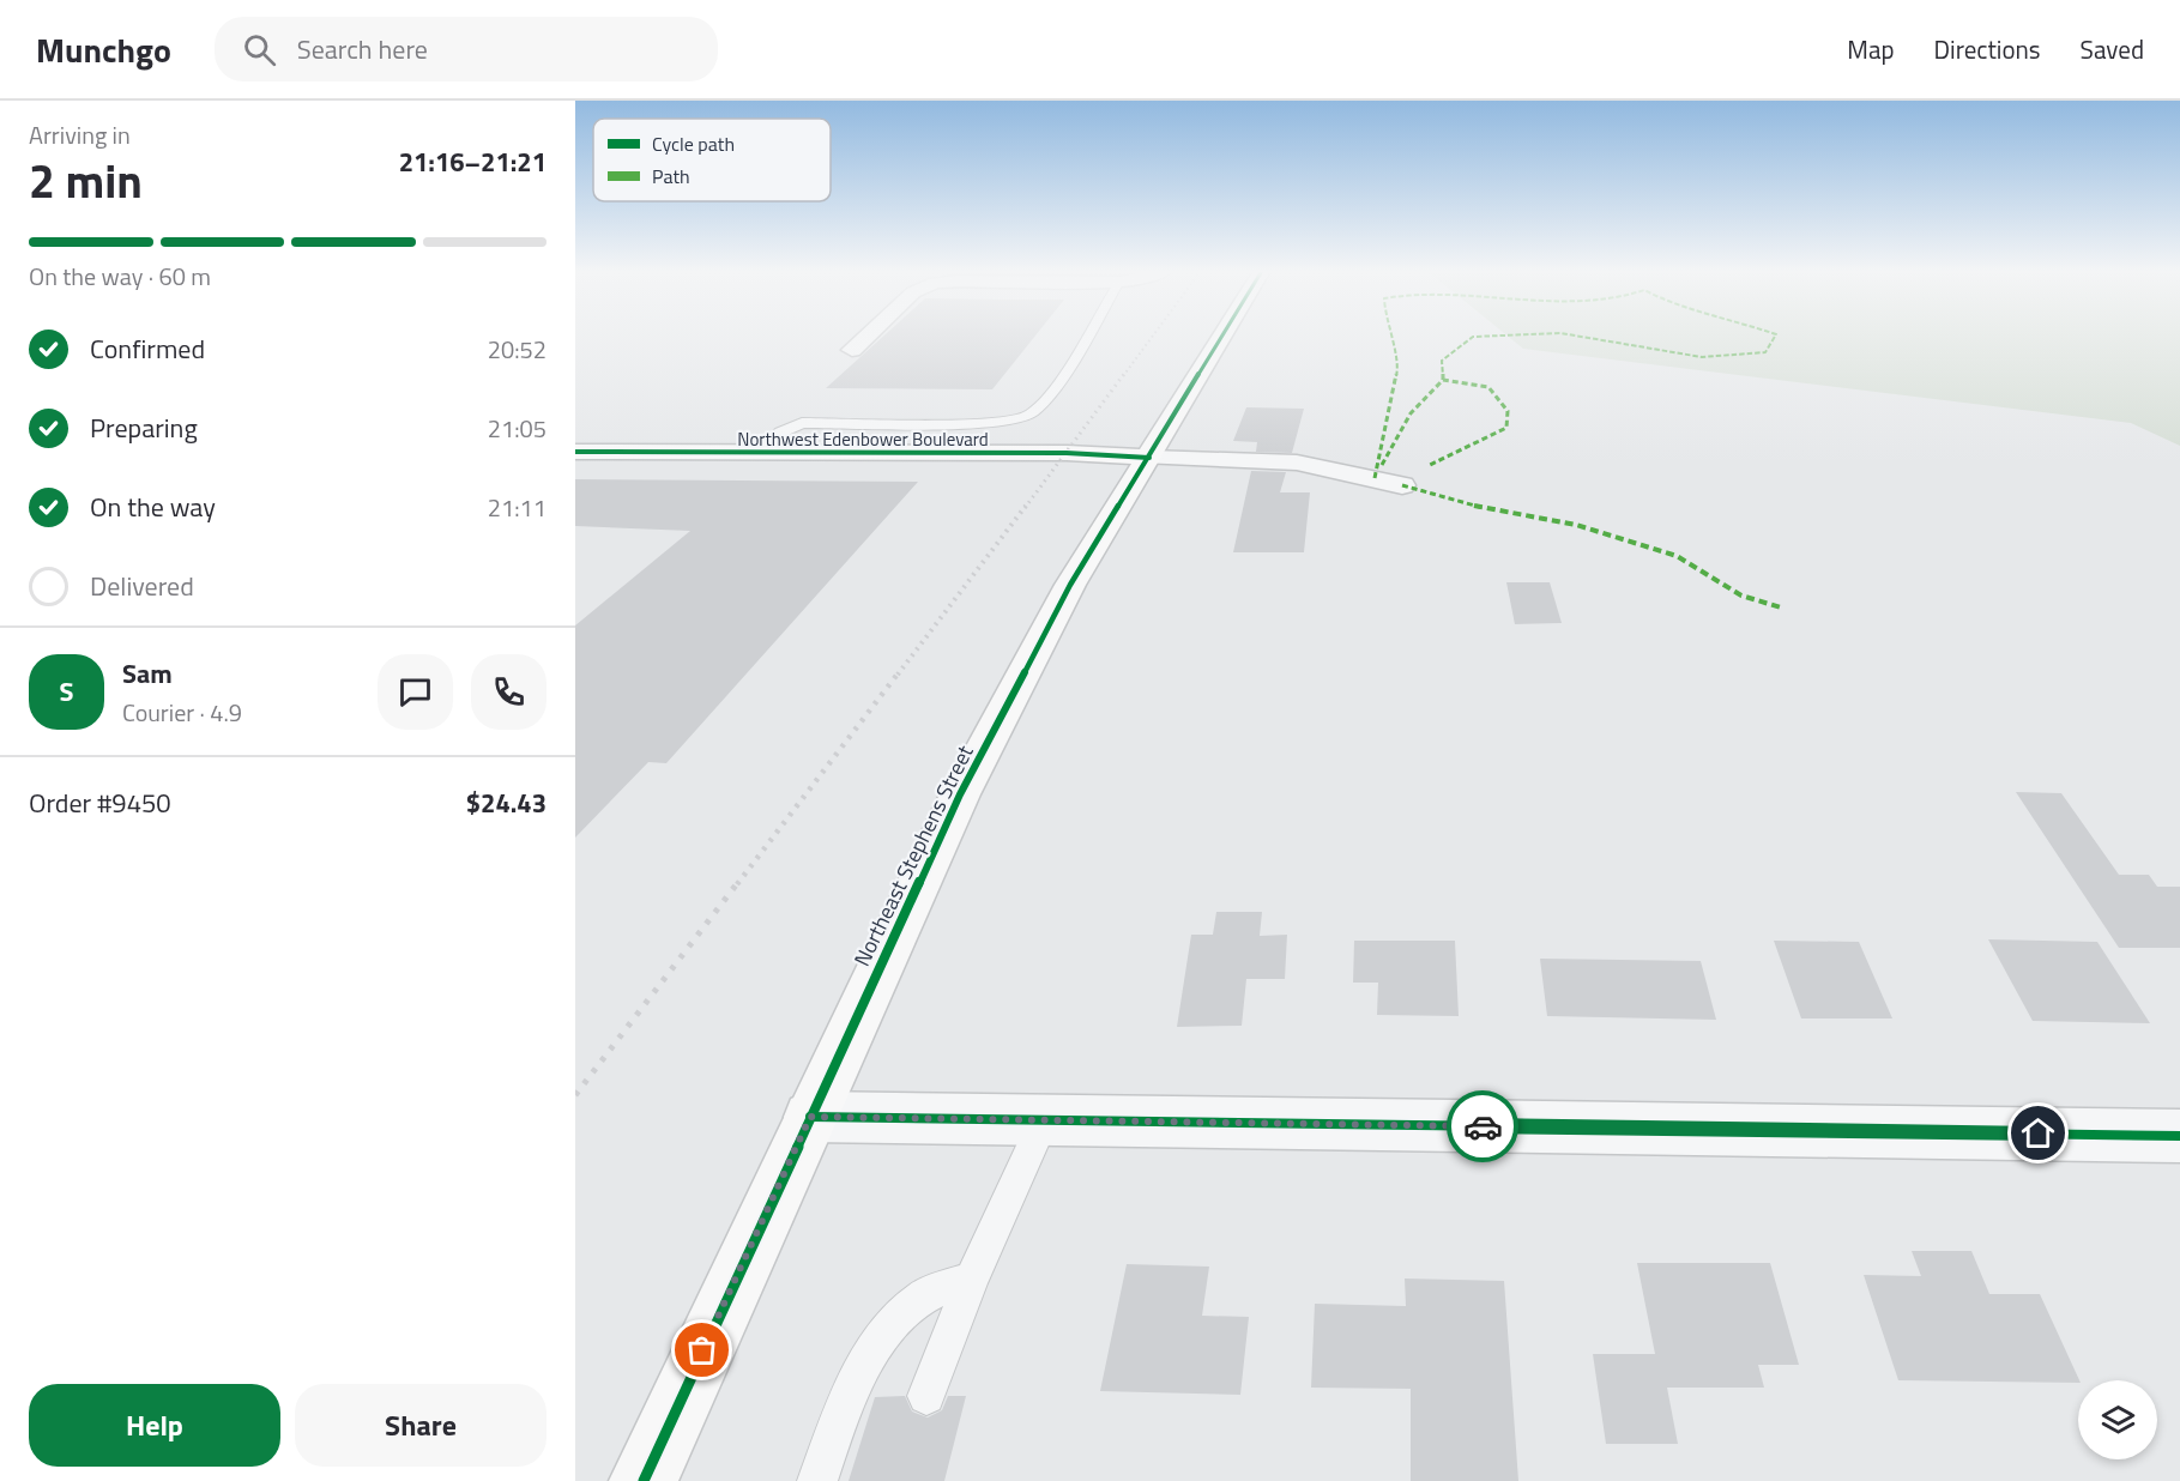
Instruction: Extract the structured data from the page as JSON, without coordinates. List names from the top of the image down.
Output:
{
  "streets": {
    "main road": ["Northwest Edenbower Boulevard", "Northeast Stephens Street"]
  },
  "crossings": [
    ["Northwest Edenbower Boulevard", "Northeast Stephens Street"]
  ],
  "legend": ["Cycle path", "Path"],
  "page": {
    "header": "Munchgo",
    "search": "Search here",
    "nav": ["Map", "Directions", "Saved"],
    "heading": ["2 min", "Arriving in", "21:16–21:21"],
    "panel": [
      "Sam",
      "Courier · 4.9",
      "Order #9450",
      "$24.43"
    ],
    "bar": "On the way · 60 m",
    "list": [
      ["Confirmed", "20:52"],
      ["Preparing", "21:05"],
      ["On the way", "21:11"],
      "Delivered"
    ],
    "round": "S",
    "buttons": ["Help", "Share"]
  }
}
